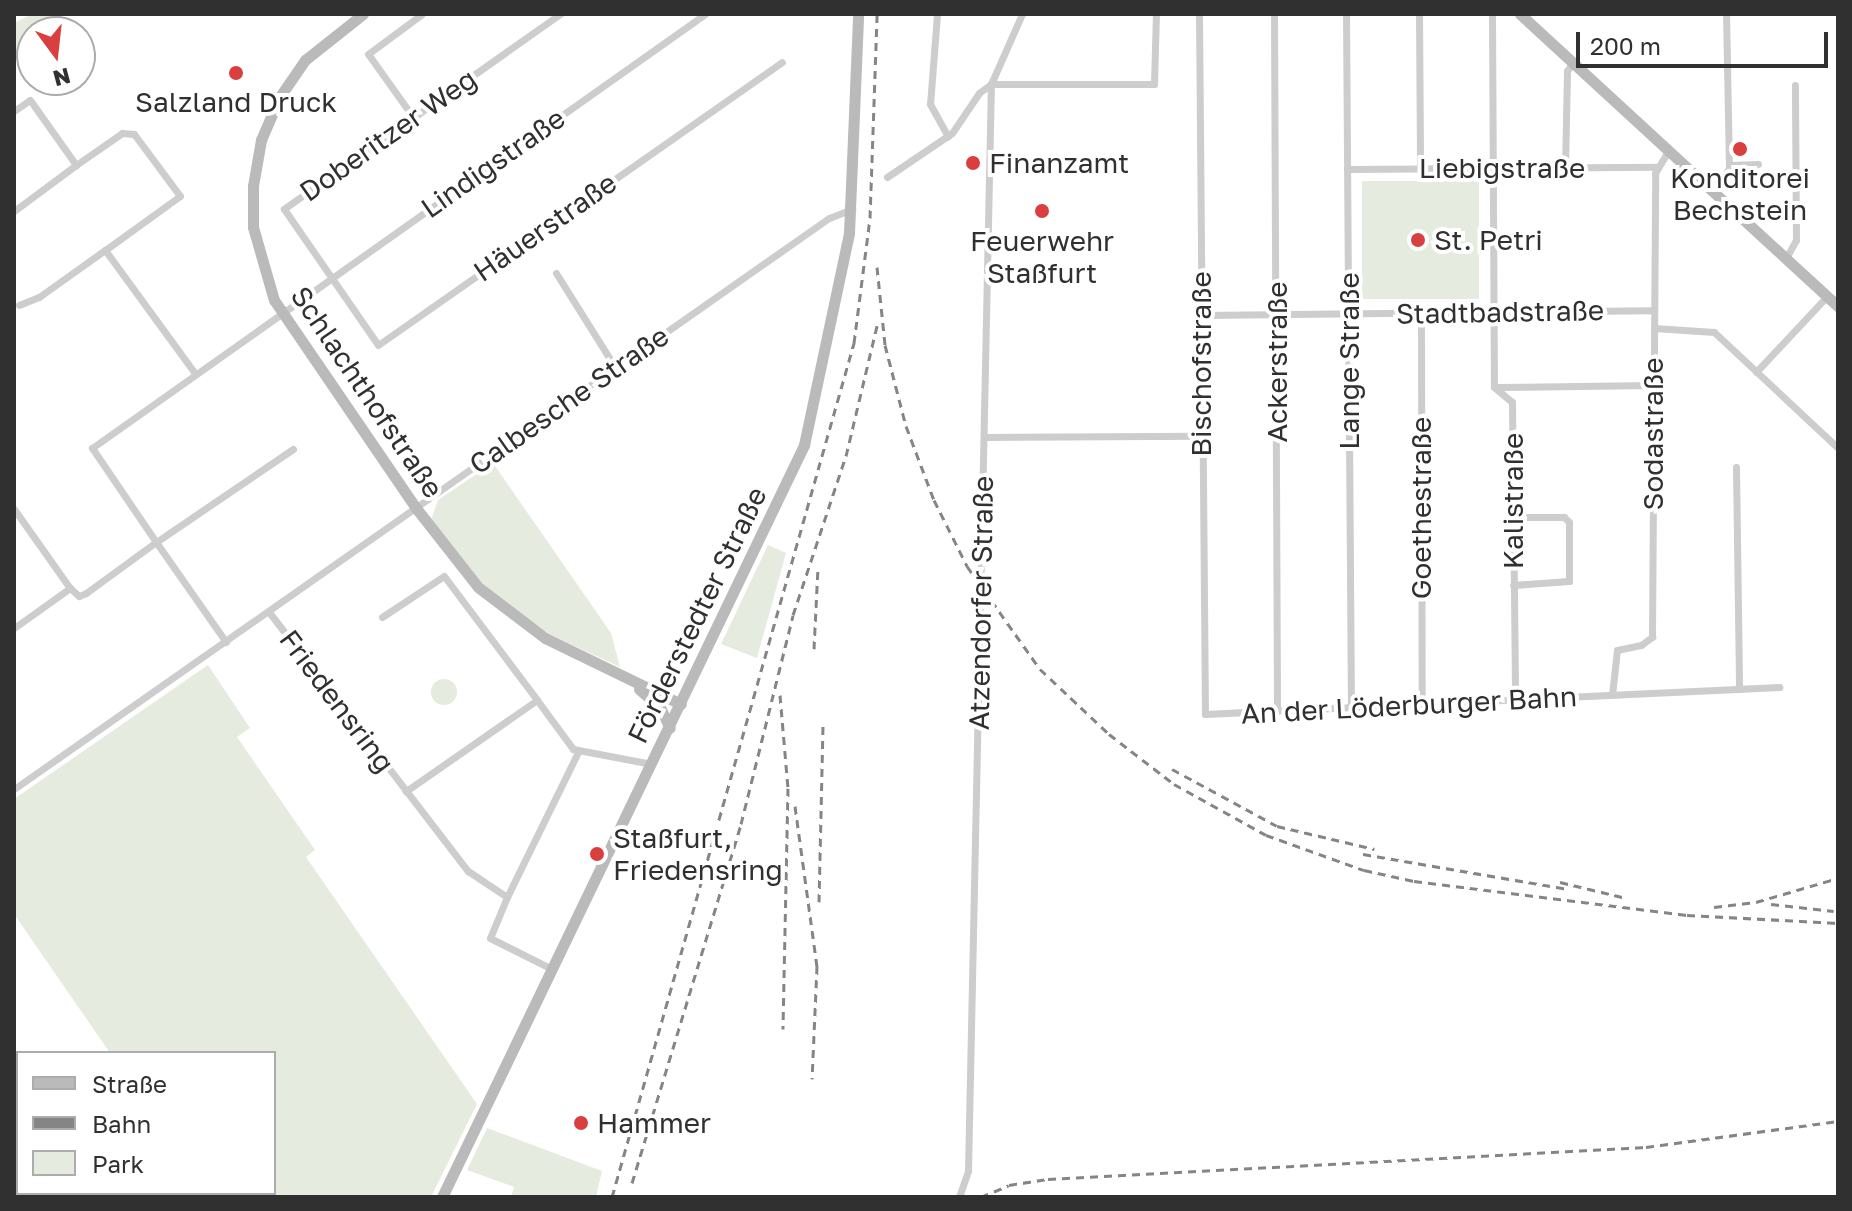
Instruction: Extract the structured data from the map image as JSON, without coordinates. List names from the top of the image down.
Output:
{
  "streets": {
    "main road": ["Schlachthofstraße", "Förderstedter Straße"],
    "street": [
      "Doberitzer Weg",
      "Lindigstraße",
      "Liebigstraße",
      "Häuerstraße",
      "Stadtbadstraße",
      "Lange Straße",
      "Ackerstraße",
      "Bischofstraße",
      "Calbesche Straße",
      "Sodastraße",
      "Kalistraße",
      "Goethestraße",
      "Atzendorfer Straße",
      "Friedensring",
      "An der Löderburger Bahn"
    ]
  },
  "crossings": [
    ["Doberitzer Weg", "Lindigstraße"],
    ["Doberitzer Weg", "Häuerstraße"],
    ["Lindigstraße", "Häuerstraße"],
    ["Lindigstraße", "Schlachthofstraße"],
    ["Liebigstraße", "Lange Straße"],
    ["Liebigstraße", "Sodastraße"],
    ["Liebigstraße", "Kalistraße"],
    ["Stadtbadstraße", "Lange Straße"],
    ["Stadtbadstraße", "Ackerstraße"],
    ["Stadtbadstraße", "Bischofstraße"],
    ["Stadtbadstraße", "Sodastraße"],
    ["Stadtbadstraße", "Kalistraße"],
    ["Stadtbadstraße", "Goethestraße"],
    ["Lange Straße", "An der Löderburger Bahn"],
    ["Ackerstraße", "An der Löderburger Bahn"],
    ["Bischofstraße", "An der Löderburger Bahn"],
    ["Schlachthofstraße", "Calbesche Straße"],
    ["Schlachthofstraße", "Förderstedter Straße"],
    ["Calbesche Straße", "Förderstedter Straße"],
    ["Calbesche Straße", "Friedensring"],
    ["Sodastraße", "An der Löderburger Bahn"],
    ["Kalistraße", "An der Löderburger Bahn"],
    ["Goethestraße", "An der Löderburger Bahn"]
  ],
  "places": [
    "Salzland Druck",
    "Konditorei Bechstein",
    "Finanzamt",
    "Feuerwehr Staßfurt",
    "St. Petri",
    "Staßfurt, Friedensring",
    "Hammer"
  ],
  "legend": ["Straße", "Bahn", "Park"],
  "scale_bar": "200 m",
  "north": "bottom"
}
